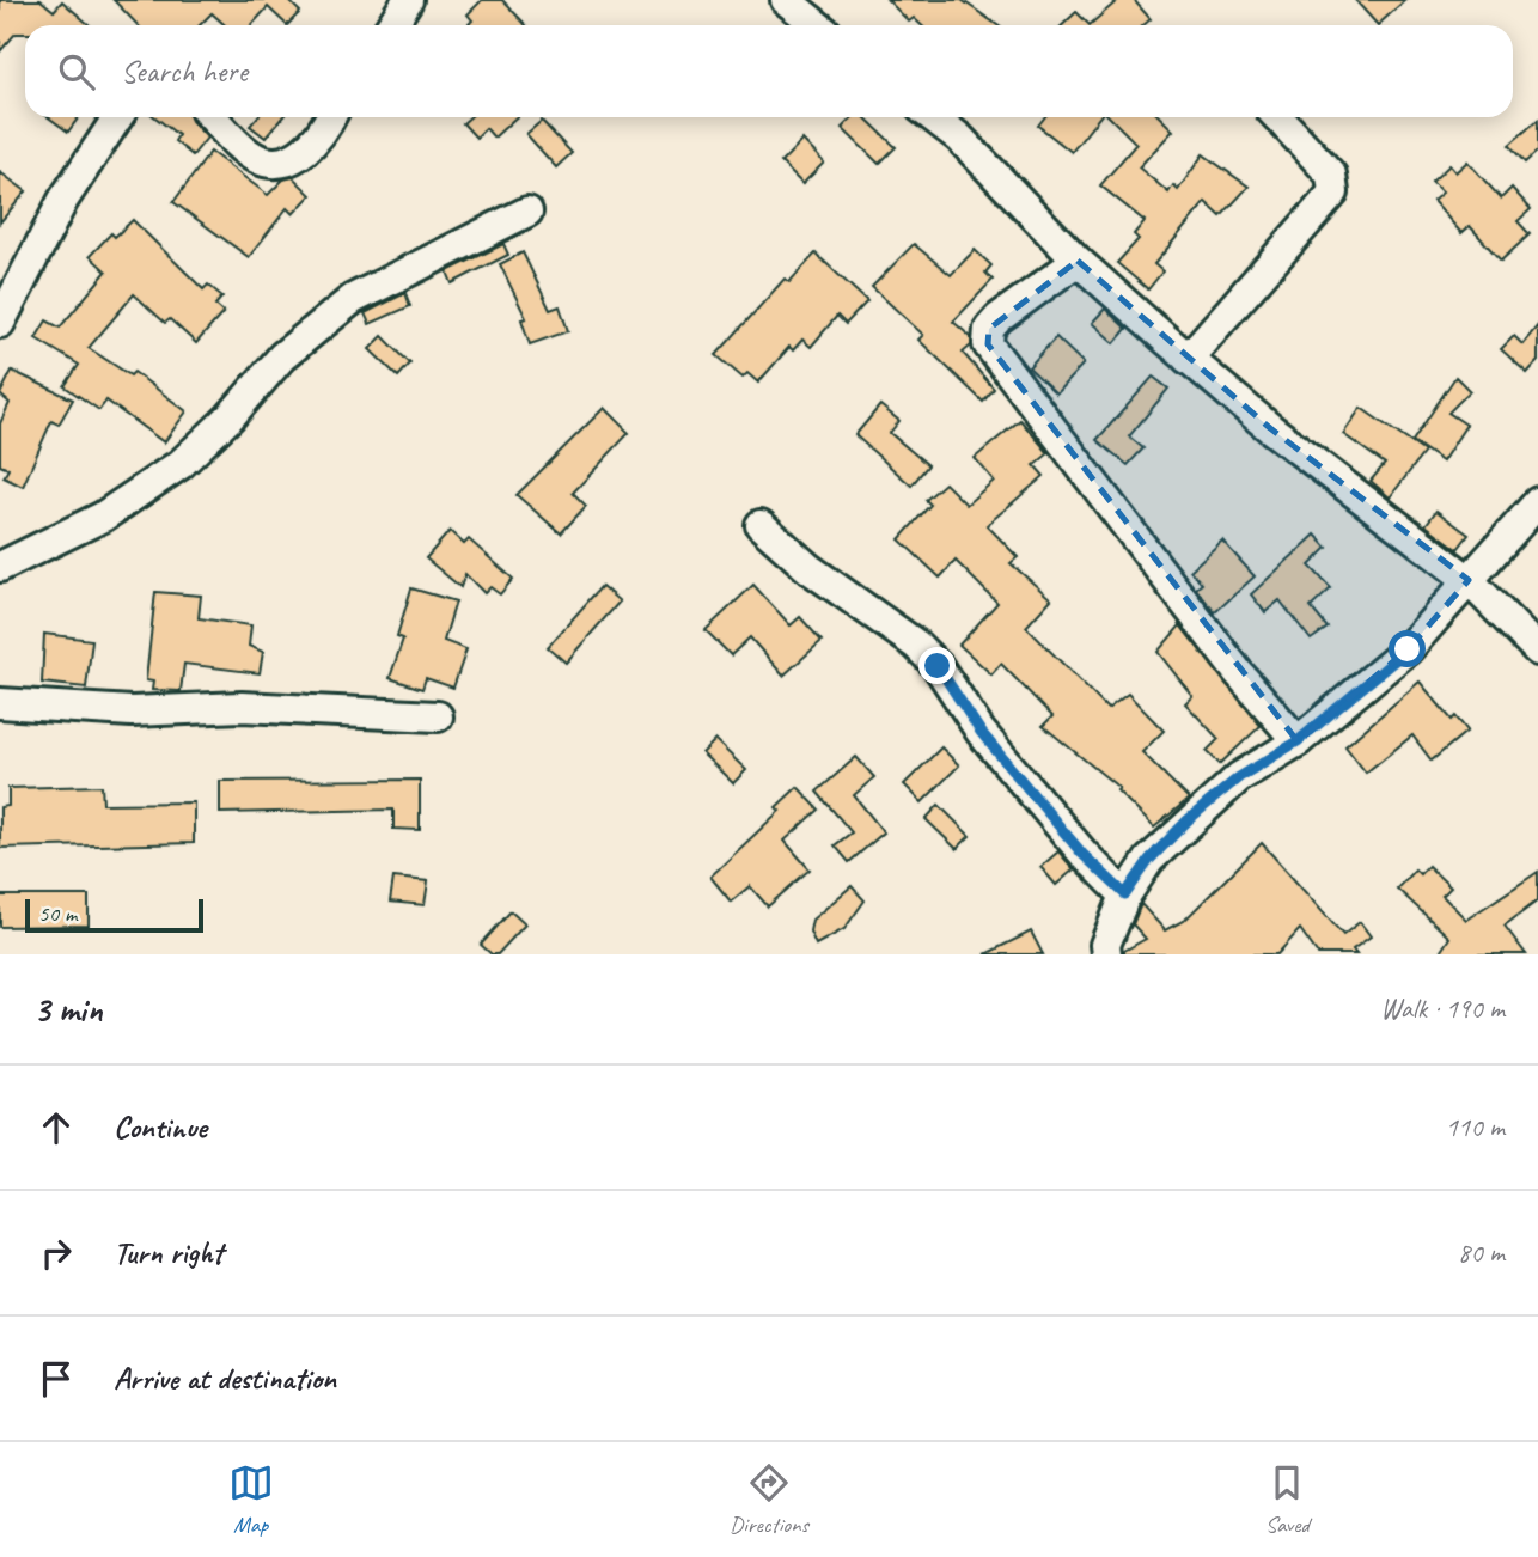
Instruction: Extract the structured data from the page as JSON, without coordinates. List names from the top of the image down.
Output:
{
  "scale_bar": "50 m",
  "page": {
    "search": "Search here",
    "scale": "50 m",
    "heading": ["3 min", "Walk · 190 m"],
    "list": [
      ["Continue", "110 m"],
      ["Turn right", "80 m"],
      "Arrive at destination"
    ],
    "nav": ["Map", "Directions", "Saved"]
  }
}
